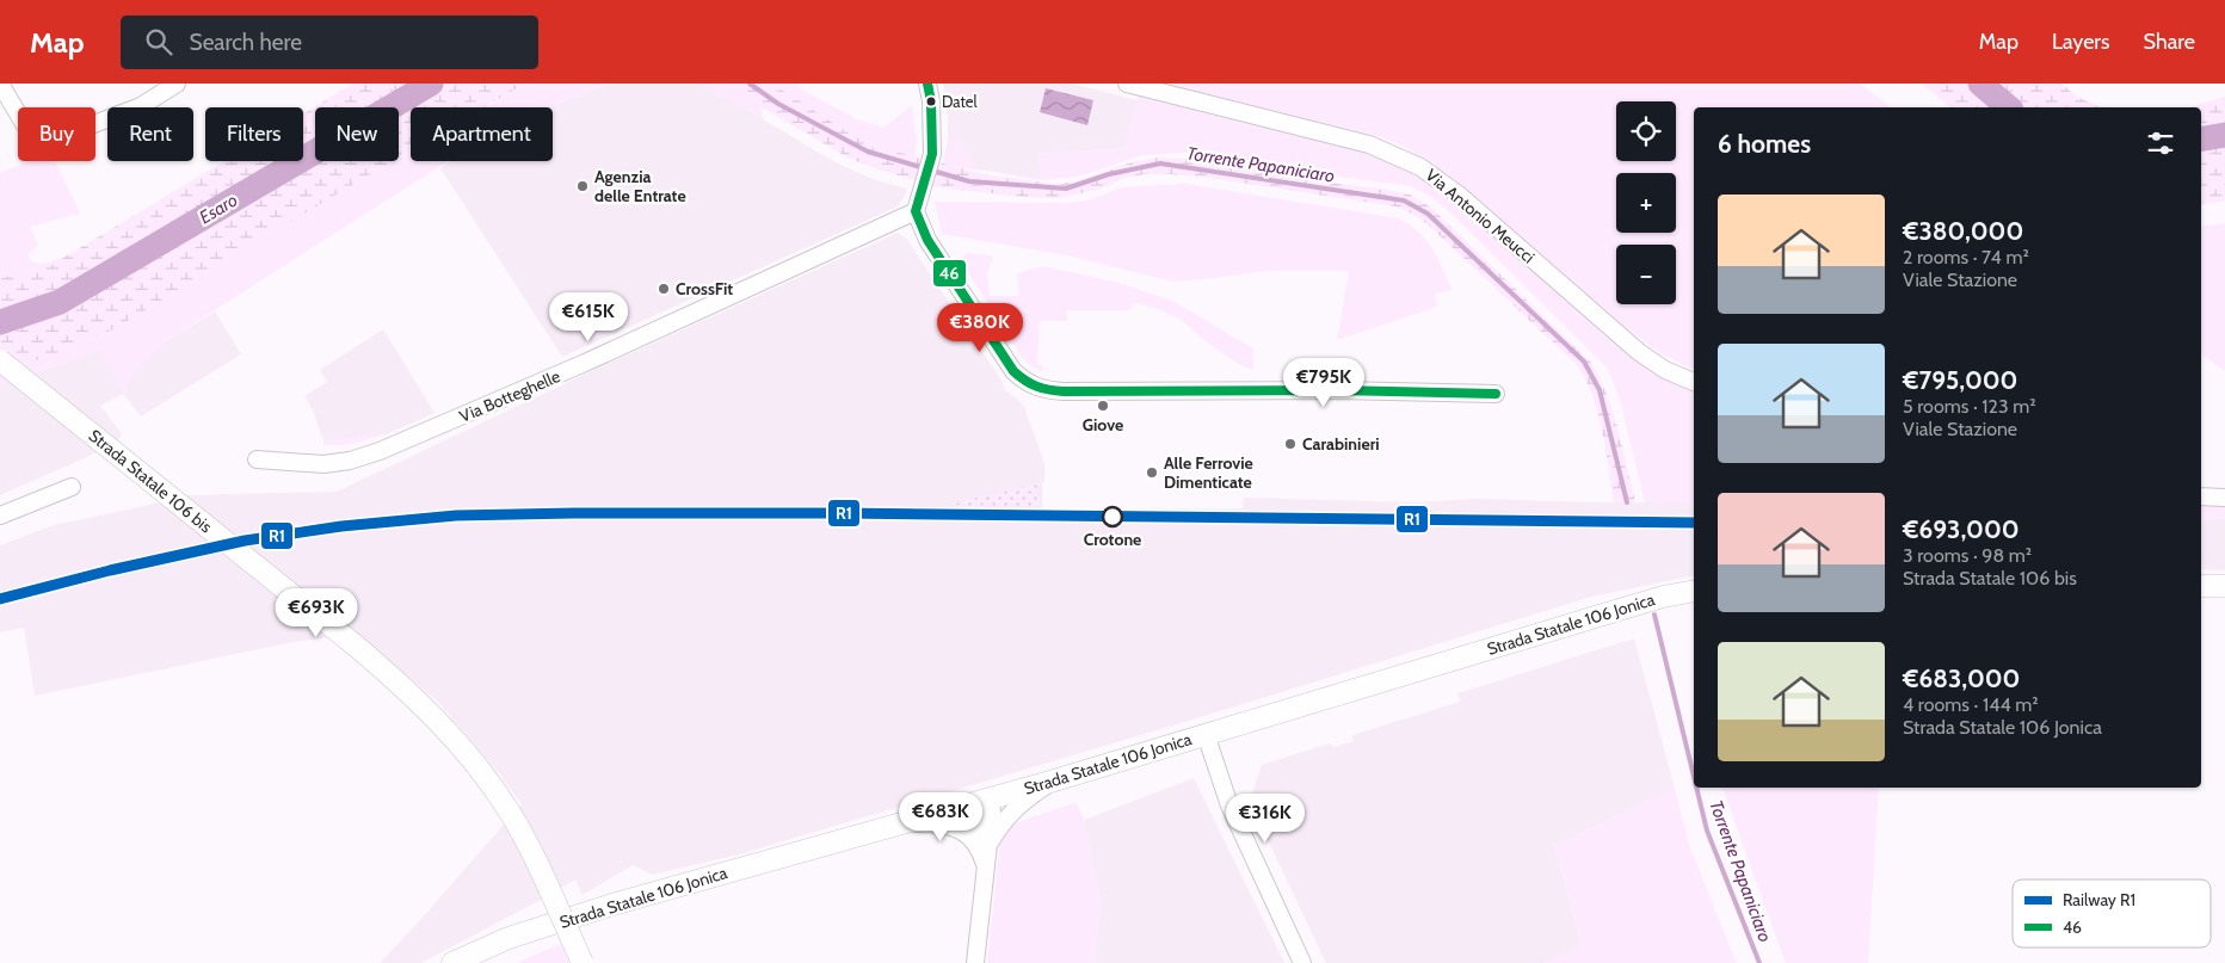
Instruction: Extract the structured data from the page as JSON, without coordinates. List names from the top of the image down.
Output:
{
  "streets": {
    "main road": ["Strada Statale 106 bis", "Strada Statale 106 Jonica"],
    "street": ["Via Antonio Meucci", "Via Botteghelle"]
  },
  "water": ["Torrente Papaniciaro", "Esaro"],
  "places": [
    "Datel",
    "Agenzia delle Entrate",
    "CrossFit",
    "Giove",
    "Carabinieri",
    "Alle Ferrovie Dimenticate",
    "Crotone"
  ],
  "lines": ["transit line 46", "rail line R1"],
  "legend": ["Railway R1", "46"],
  "page": {
    "header": "Map",
    "search": "Search here",
    "nav": ["Map", "Layers", "Share"],
    "map_buttons": ["+", "−"],
    "chip": [
      "Buy",
      "Rent",
      "Filters",
      "New",
      "Apartment"
    ],
    "heading": "6 homes",
    "list": [
      {
        "name": "€380,000",
        "note": "2 rooms · 74 m² · Viale Stazione"
      },
      {
        "name": "€795,000",
        "note": "5 rooms · 123 m² · Viale Stazione"
      },
      {
        "name": "€693,000",
        "note": "3 rooms · 98 m² · Strada Statale 106 bis"
      },
      {
        "name": "€683,000",
        "note": "4 rooms · 144 m² · Strada Statale 106 Jonica"
      }
    ],
    "price": [
      "€615K",
      "€380K",
      "€795K",
      "€693K",
      "€683K",
      "€316K"
    ]
  }
}
